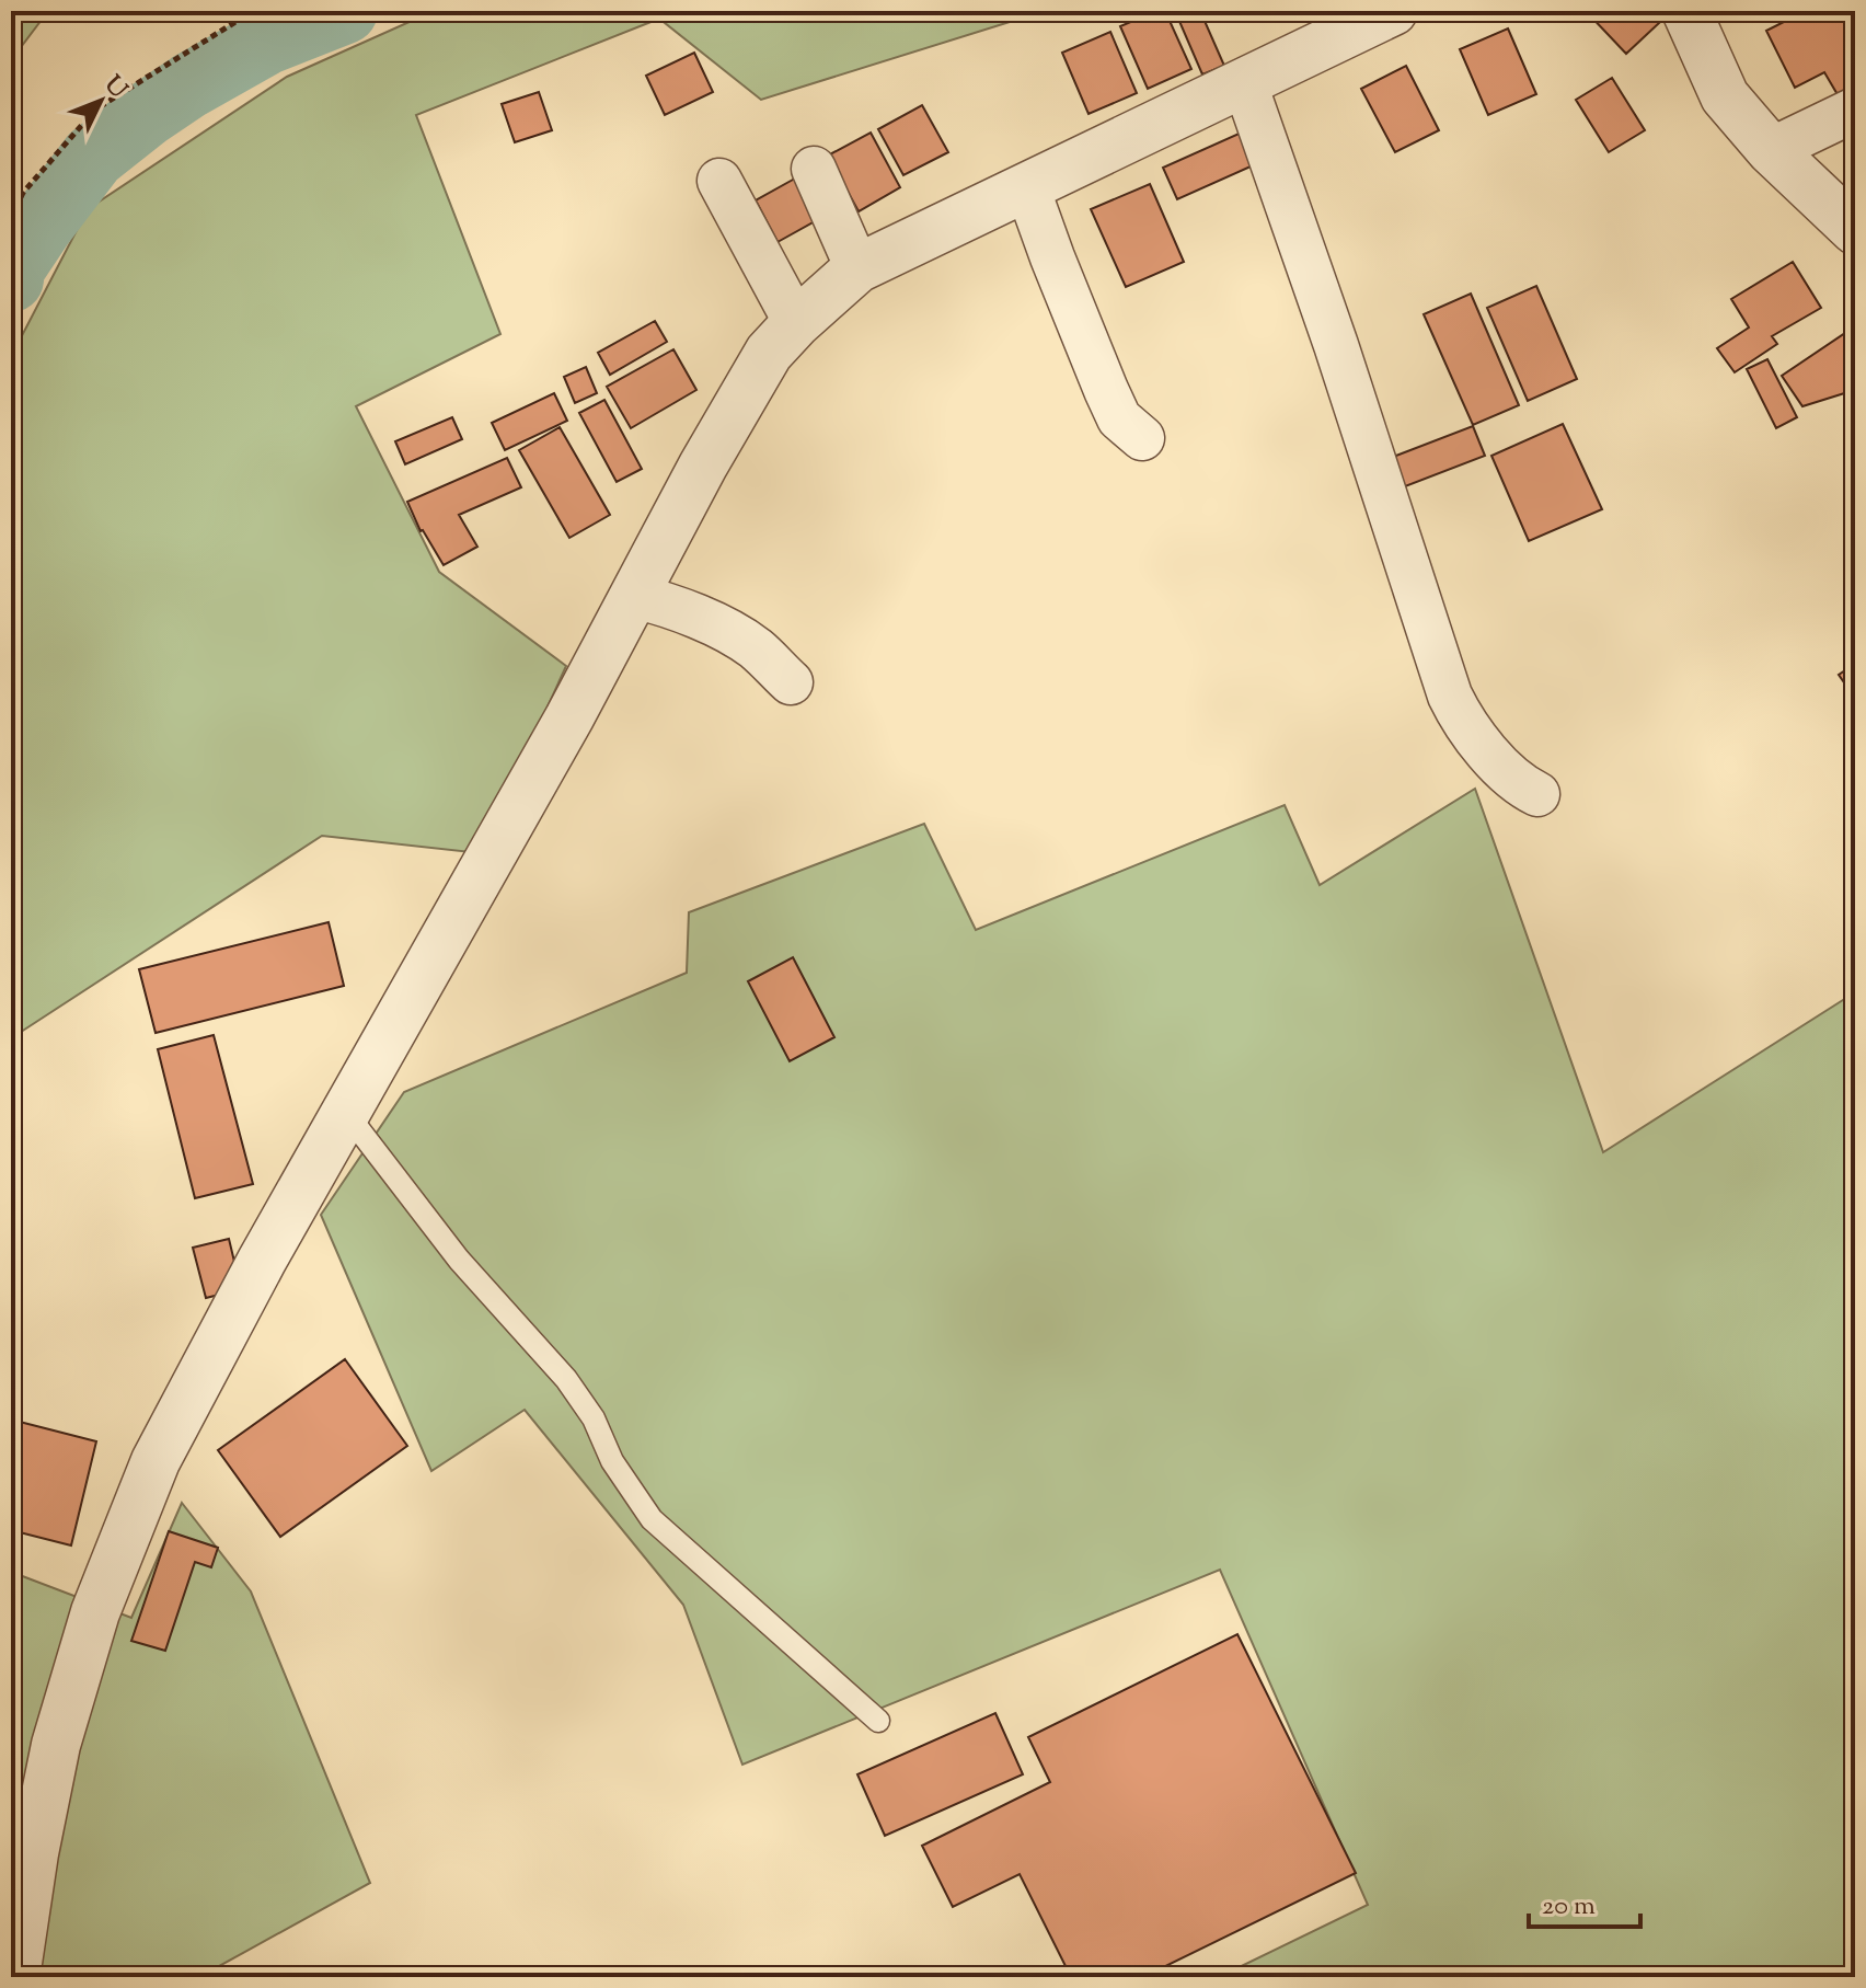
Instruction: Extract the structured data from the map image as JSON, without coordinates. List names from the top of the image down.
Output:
{
  "scale_bar": "20 m",
  "north": "top right"
}
